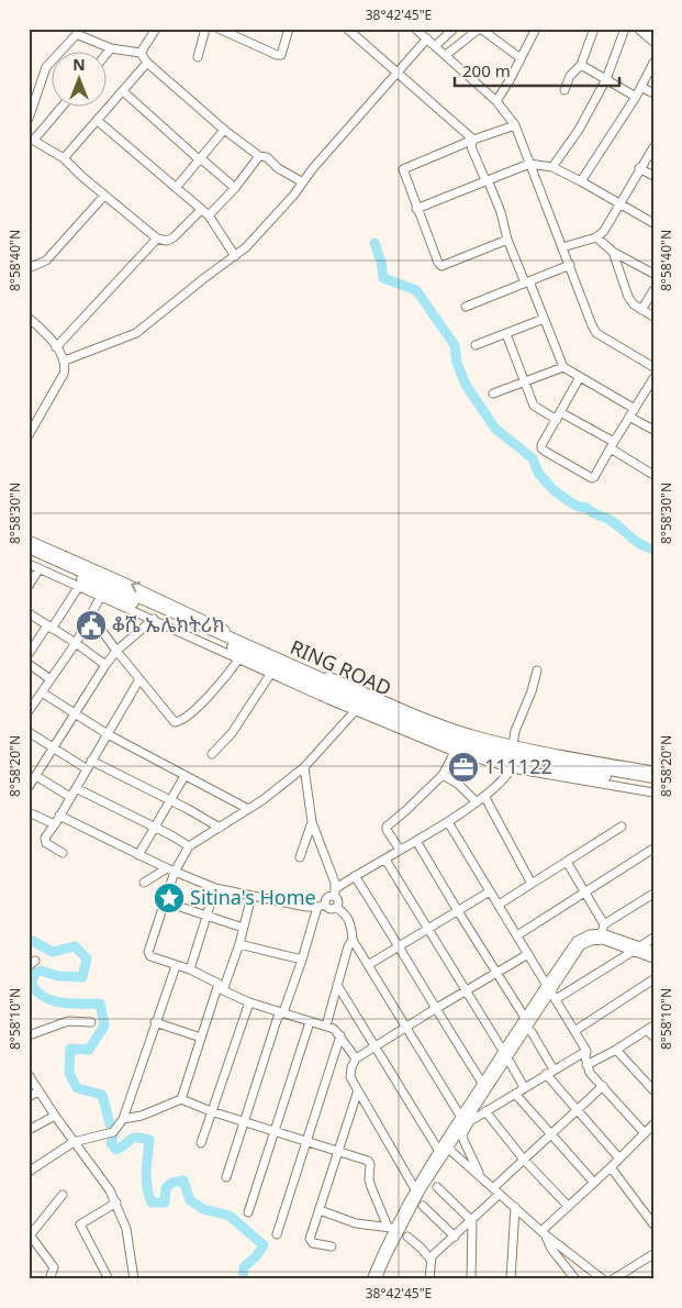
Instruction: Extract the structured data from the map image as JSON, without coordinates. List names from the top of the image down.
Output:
{
  "streets": {
    "highway": ["RING ROAD"]
  },
  "places": {
    "public building": ["ቆሼ ኤሌክትሪክ"],
    "office": ["111122"],
    "place": ["Sitina's Home"]
  },
  "scale_bar": "200 m",
  "north": "top",
  "coordinates": [
    "38°42'45\"E",
    "8°58'40\"N",
    "8°58'30\"N",
    "8°58'20\"N",
    "8°58'10\"N"
  ]
}
